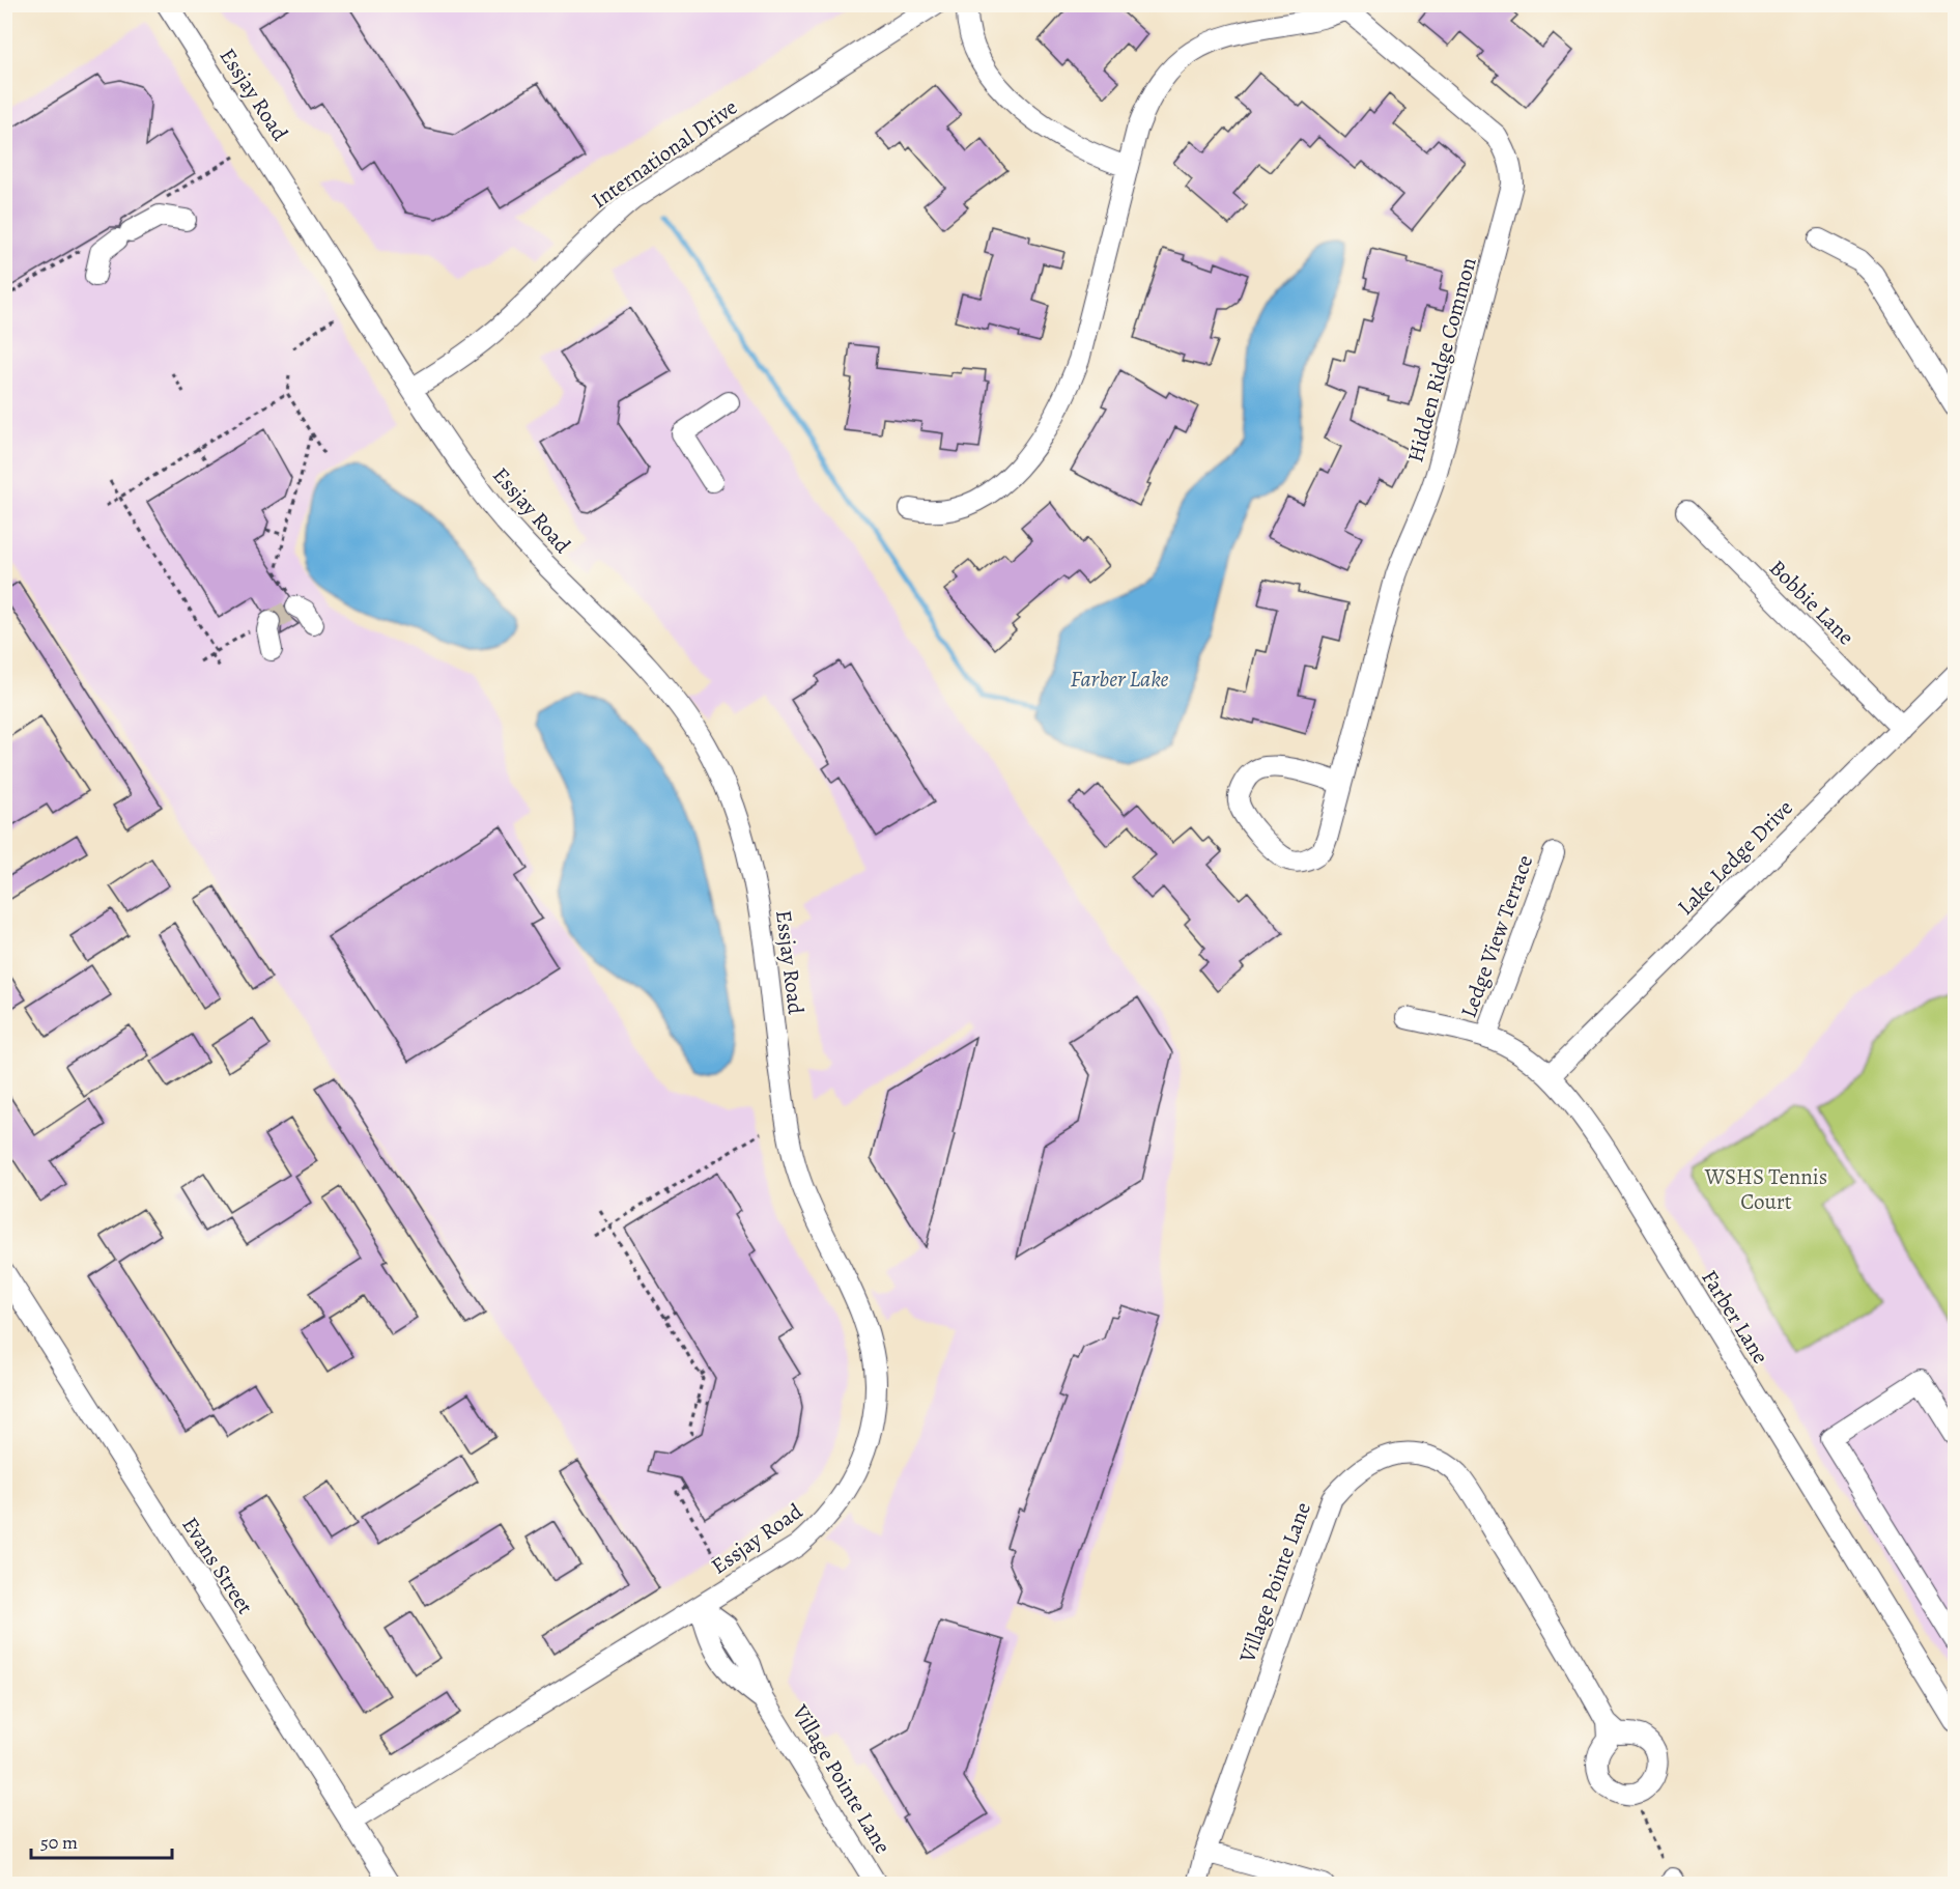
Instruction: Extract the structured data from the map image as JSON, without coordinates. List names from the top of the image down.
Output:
{
  "streets": {
    "street": [
      "Essjay Road",
      "International Drive",
      "Hidden Ridge Common",
      "Bobbie Lane",
      "Lake Ledge Drive",
      "Ledge View Terrace",
      "Farber Lane",
      "Evans Street",
      "Village Pointe Lane"
    ]
  },
  "crossings": [
    ["Essjay Road", "International Drive"],
    ["Essjay Road", "Evans Street"],
    ["Essjay Road", "Village Pointe Lane"],
    ["Bobbie Lane", "Lake Ledge Drive"],
    ["Lake Ledge Drive", "Farber Lane"],
    ["Ledge View Terrace", "Farber Lane"]
  ],
  "water": ["Farber Lake"],
  "parks": ["WSHS Tennis Court"],
  "scale_bar": "50 m"
}
